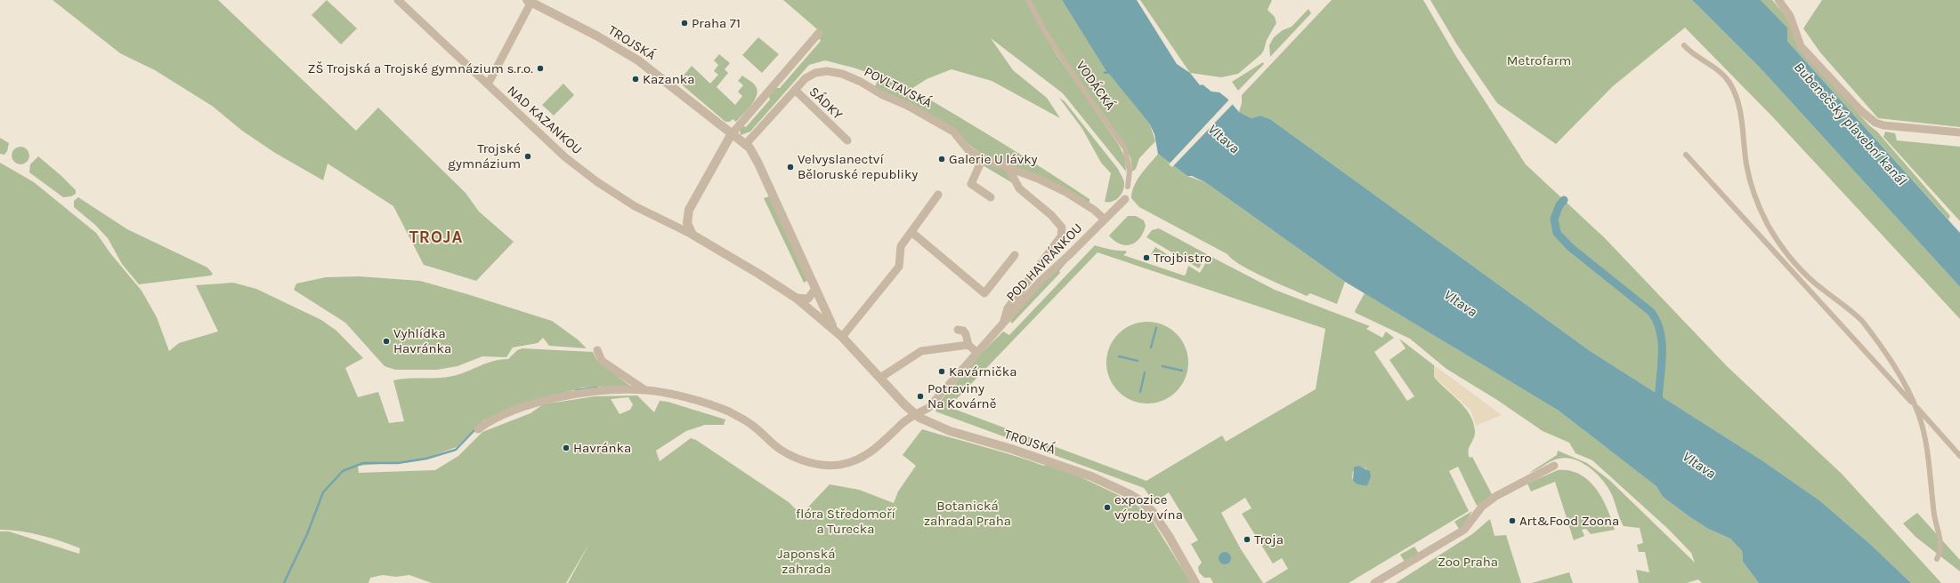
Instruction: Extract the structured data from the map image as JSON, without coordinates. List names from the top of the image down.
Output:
{
  "streets": {
    "street": [
      "TROJSKÁ",
      "VODÁCKÁ",
      "POVLTAVSKÁ",
      "SÁDKY",
      "NAD KAZANKOU",
      "POD HAVRÁNKOU"
    ]
  },
  "crossings": [
    ["TROJSKÁ", "SÁDKY"],
    ["TROJSKÁ", "NAD KAZANKOU"],
    ["TROJSKÁ", "POD HAVRÁNKOU"],
    ["POVLTAVSKÁ", "SÁDKY"],
    ["POVLTAVSKÁ", "POD HAVRÁNKOU"]
  ],
  "districts": ["TROJA"],
  "water": ["Bubenečský plavební kanál", "Vltava"],
  "parks": [
    "Metrofarm",
    "Botanická zahrada Praha",
    "flóra Středomoří a Turecka",
    "Japonská zahrada",
    "Zoo Praha"
  ],
  "places": [
    "Praha 71",
    "ZŠ Trojská a Trojské gymnázium s.r.o.",
    "Kazanka",
    "Trojské gymnázium",
    "Galerie U lávky",
    "Velvyslanectví Běloruské republiky",
    "Trojbistro",
    "Vyhlídka Havránka",
    "Kavárnička",
    "Potraviny Na Kovárně",
    "Havránka",
    "expozice výroby vína",
    "Art&Food Zoona",
    "Troja"
  ]
}
